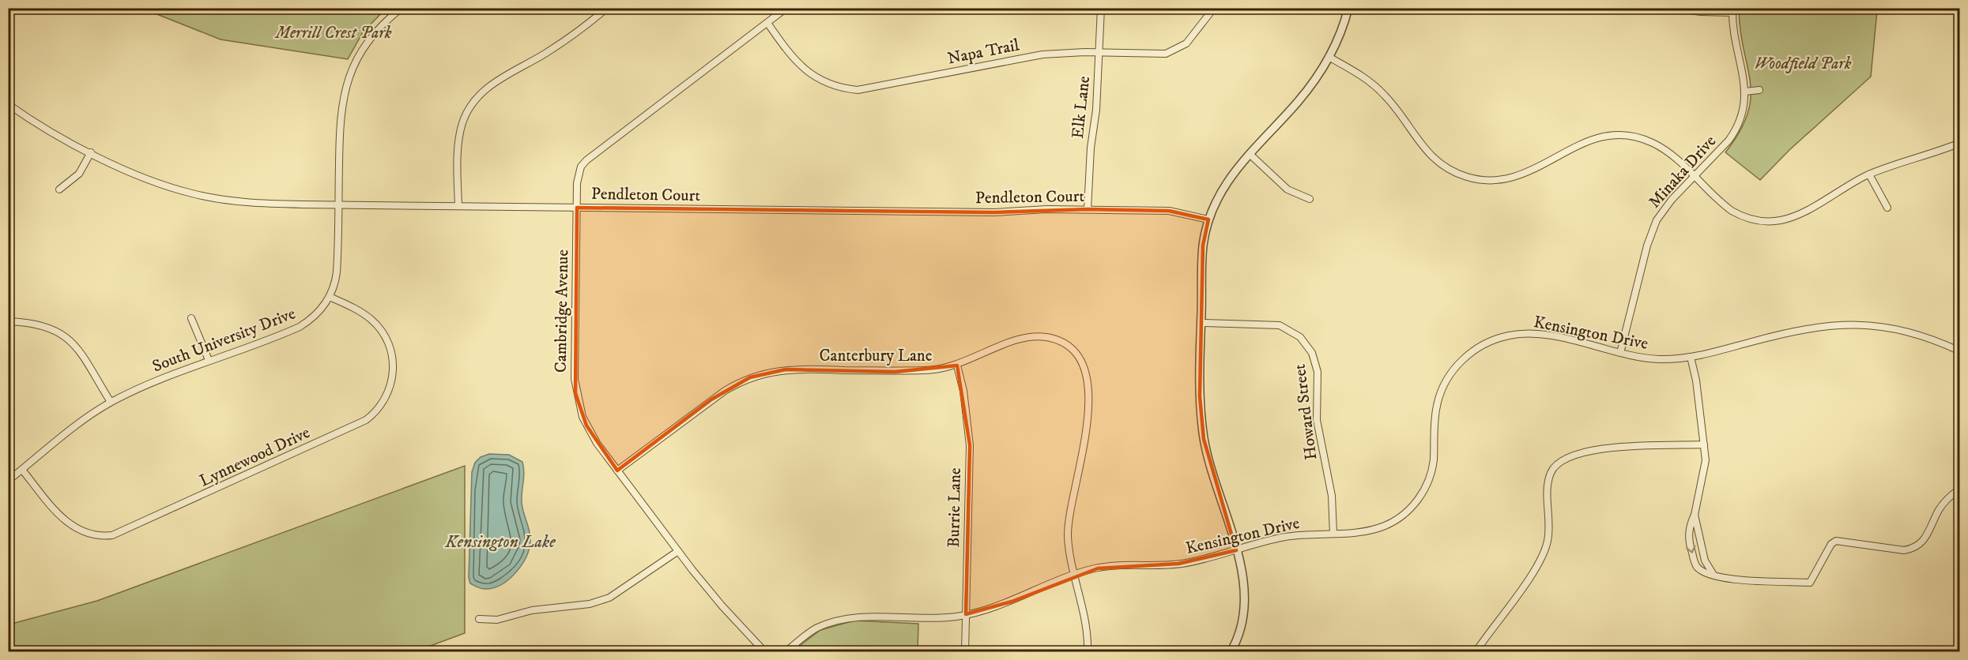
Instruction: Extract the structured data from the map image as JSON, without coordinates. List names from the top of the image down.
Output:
{
  "streets": {
    "street": [
      "Napa Trail",
      "Elk Lane",
      "Minaka Drive",
      "Pendleton Court",
      "Cambridge Avenue",
      "Kensington Drive",
      "South University Drive",
      "Canterbury Lane",
      "Howard Street",
      "Lynnewood Drive",
      "Burrie Lane"
    ]
  },
  "crossings": [
    ["Napa Trail", "Elk Lane"],
    ["Napa Trail", "Cambridge Avenue"],
    ["Elk Lane", "Pendleton Court"],
    ["Minaka Drive", "Kensington Drive"],
    ["Pendleton Court", "Cambridge Avenue"],
    ["Pendleton Court", "South University Drive"],
    ["Cambridge Avenue", "Canterbury Lane"],
    ["Kensington Drive", "Canterbury Lane"],
    ["Kensington Drive", "Howard Street"],
    ["Kensington Drive", "Burrie Lane"],
    ["South University Drive", "Lynnewood Drive"],
    ["Canterbury Lane", "Burrie Lane"]
  ],
  "water": ["Kensington Lake"],
  "parks": ["Merrill Crest Park", "Woodfield Park"]
}
